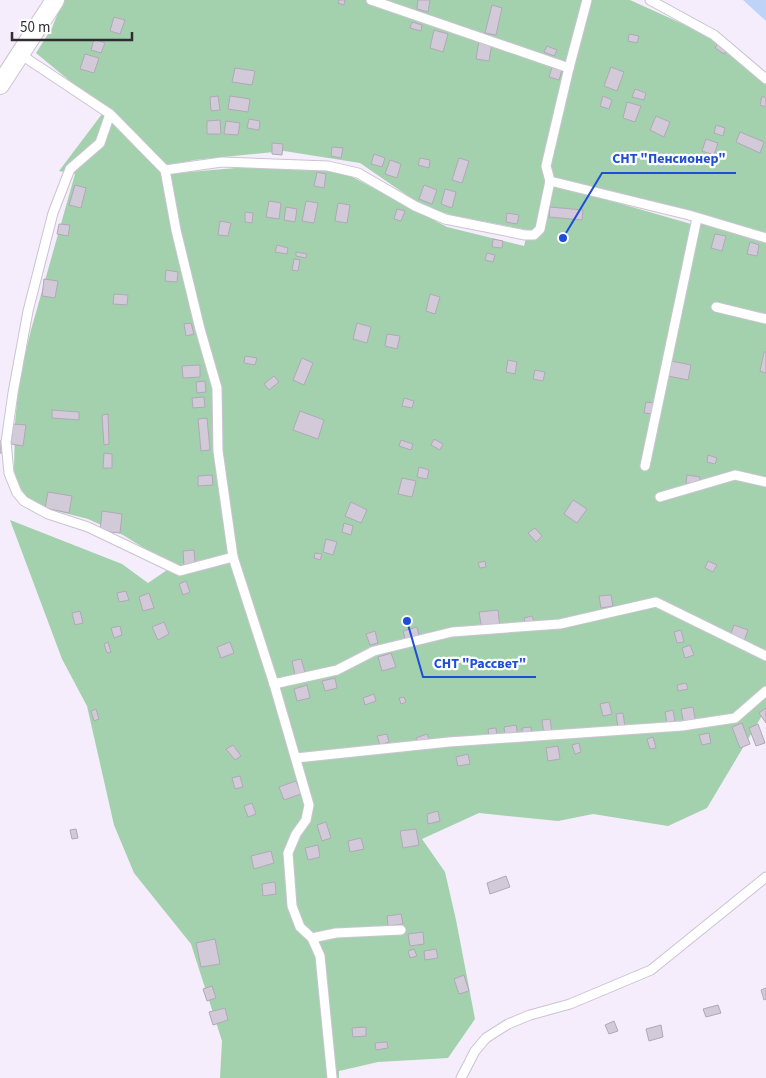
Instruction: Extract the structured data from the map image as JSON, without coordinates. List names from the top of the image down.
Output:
{
  "places": ["СНТ \"Пенсионер\"", "СНТ \"Рассвет\""],
  "scale_bar": "50 m"
}
